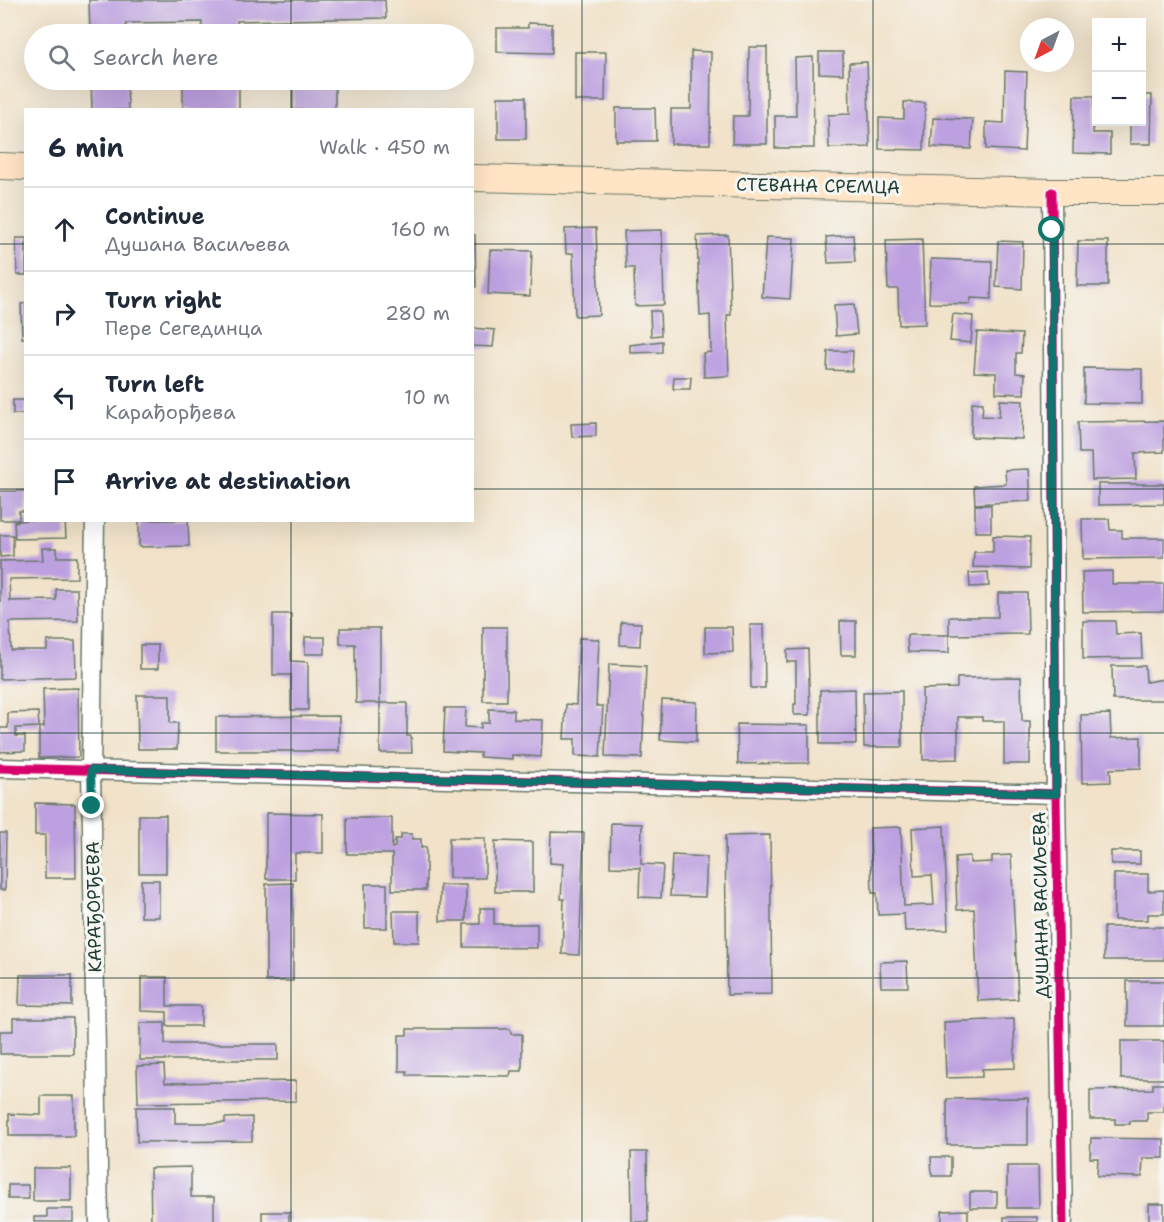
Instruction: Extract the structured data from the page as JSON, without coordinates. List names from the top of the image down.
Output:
{
  "streets": {
    "main road": ["СТЕВАНА СРЕМЦА"],
    "street": ["ДУШАНА ВАСИЉЕВА", "КАРАЂОРЂЕВА"]
  },
  "crossings": [
    ["СТЕВАНА СРЕМЦА", "ДУШАНА ВАСИЉЕВА"]
  ],
  "north": "bottom left",
  "page": {
    "map_buttons": ["+", "−"],
    "search": "Search here",
    "heading": ["6 min", "Walk · 450 m"],
    "list": [
      ["Continue", "Душана Васиљева", "160 m"],
      ["Turn right", "Пере Сегединца", "280 m"],
      ["Turn left", "Карађорђева", "10 m"],
      "Arrive at destination"
    ]
  }
}
